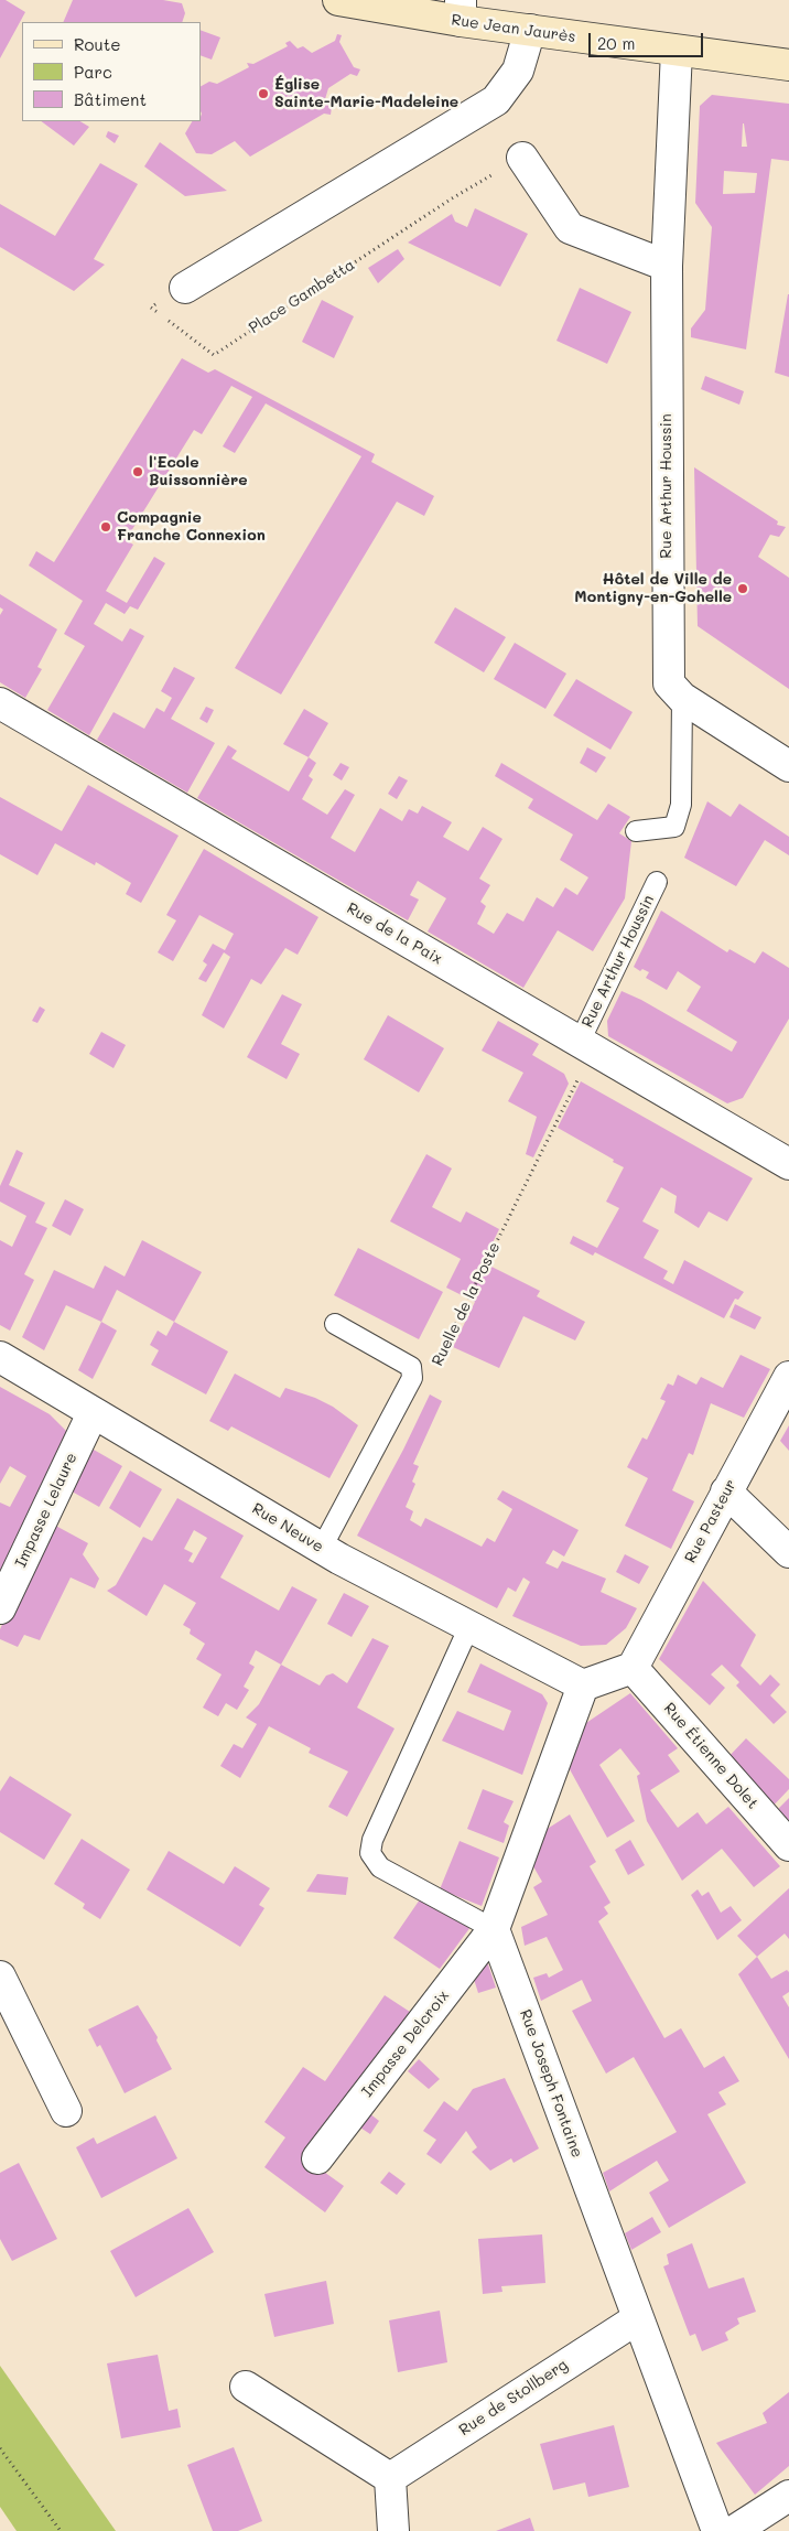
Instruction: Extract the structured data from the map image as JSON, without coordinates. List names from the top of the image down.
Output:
{
  "streets": {
    "street": [
      "Rue Jean Jaurès",
      "Rue Arthur Houssin",
      "Rue de la Paix",
      "Impasse Lelaure",
      "Rue Pasteur",
      "Rue Neuve",
      "Rue Étienne Dolet",
      "Impasse Delcroix",
      "Rue Joseph Fontaine",
      "Rue de Stollberg"
    ],
    "lane": ["Ruelle de la Poste"],
    "path": ["Place Gambetta"]
  },
  "crossings": [
    ["Rue Arthur Houssin", "Rue de la Paix"],
    ["Rue Arthur Houssin", "Ruelle de la Poste"],
    ["Rue de la Paix", "Ruelle de la Poste"],
    ["Ruelle de la Poste", "Rue Neuve"],
    ["Impasse Lelaure", "Rue Neuve"],
    ["Rue Pasteur", "Rue Étienne Dolet"],
    ["Impasse Delcroix", "Rue Joseph Fontaine"],
    ["Rue Joseph Fontaine", "Rue de Stollberg"]
  ],
  "places": [
    "Église Sainte-Marie-Madeleine",
    "l'Ecole Buissonnière",
    "Compagnie Franche Connexion",
    "Hôtel de Ville de Montigny-en-Gohelle"
  ],
  "legend": ["Route", "Parc", "Bâtiment"],
  "scale_bar": "20 m"
}
